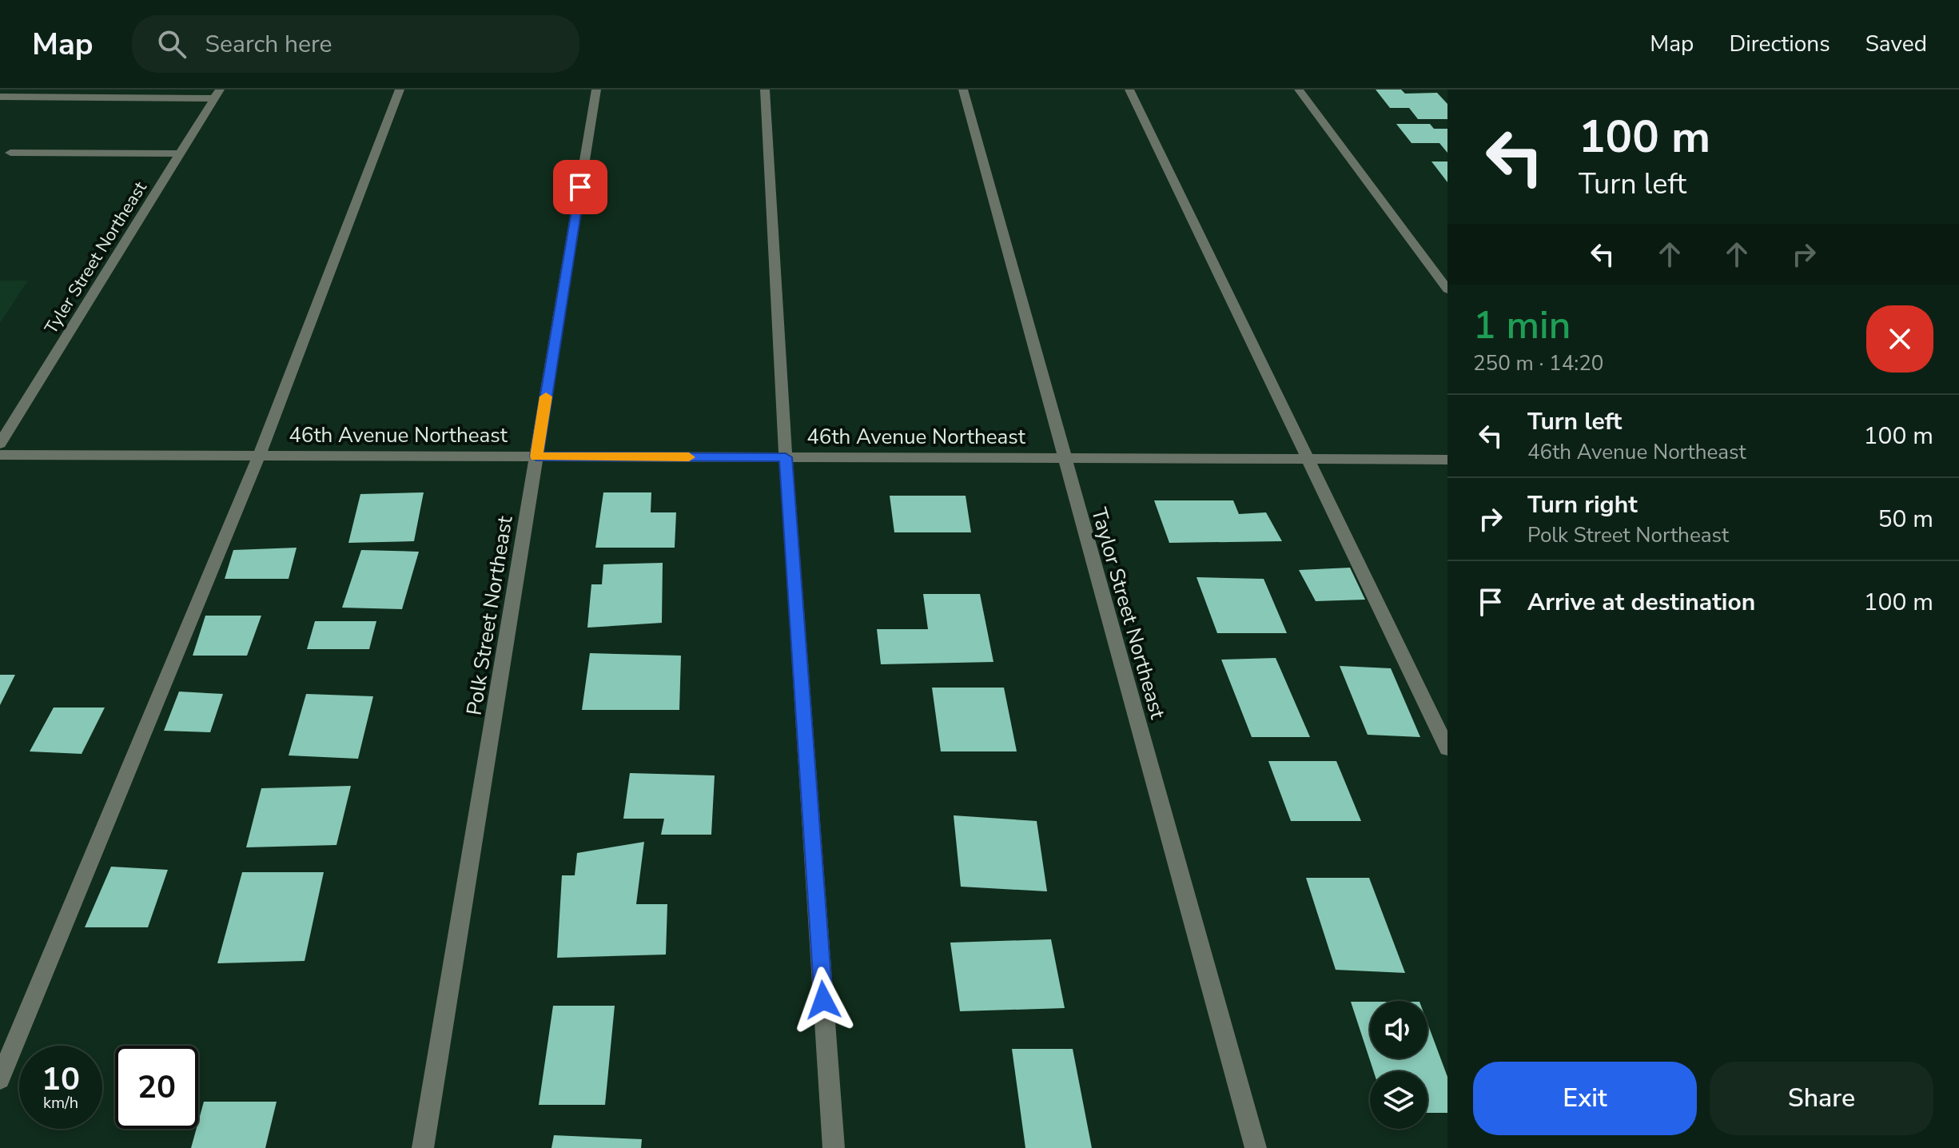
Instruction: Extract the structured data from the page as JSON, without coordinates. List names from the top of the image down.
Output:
{
  "streets": {
    "street": [
      "Tyler Street Northeast",
      "46th Avenue Northeast",
      "Taylor Street Northeast",
      "Polk Street Northeast"
    ]
  },
  "crossings": [
    ["46th Avenue Northeast", "Taylor Street Northeast"],
    ["46th Avenue Northeast", "Polk Street Northeast"]
  ],
  "page": {
    "header": "Map",
    "search": "Search here",
    "nav": ["Map", "Directions", "Saved"],
    "turn": ["100 m", "Turn left"],
    "heading": ["1 min", "250 m · 14:20"],
    "list": [
      {
        "name": "Turn left",
        "note": "46th Avenue Northeast",
        "value": "100 m"
      },
      {
        "name": "Turn right",
        "note": "Polk Street Northeast",
        "value": "50 m"
      },
      {
        "name": "Arrive at destination",
        "value": "100 m"
      }
    ],
    "speed": "10 km/h",
    "limit": "20",
    "buttons": ["Exit", "Share"]
  }
}
